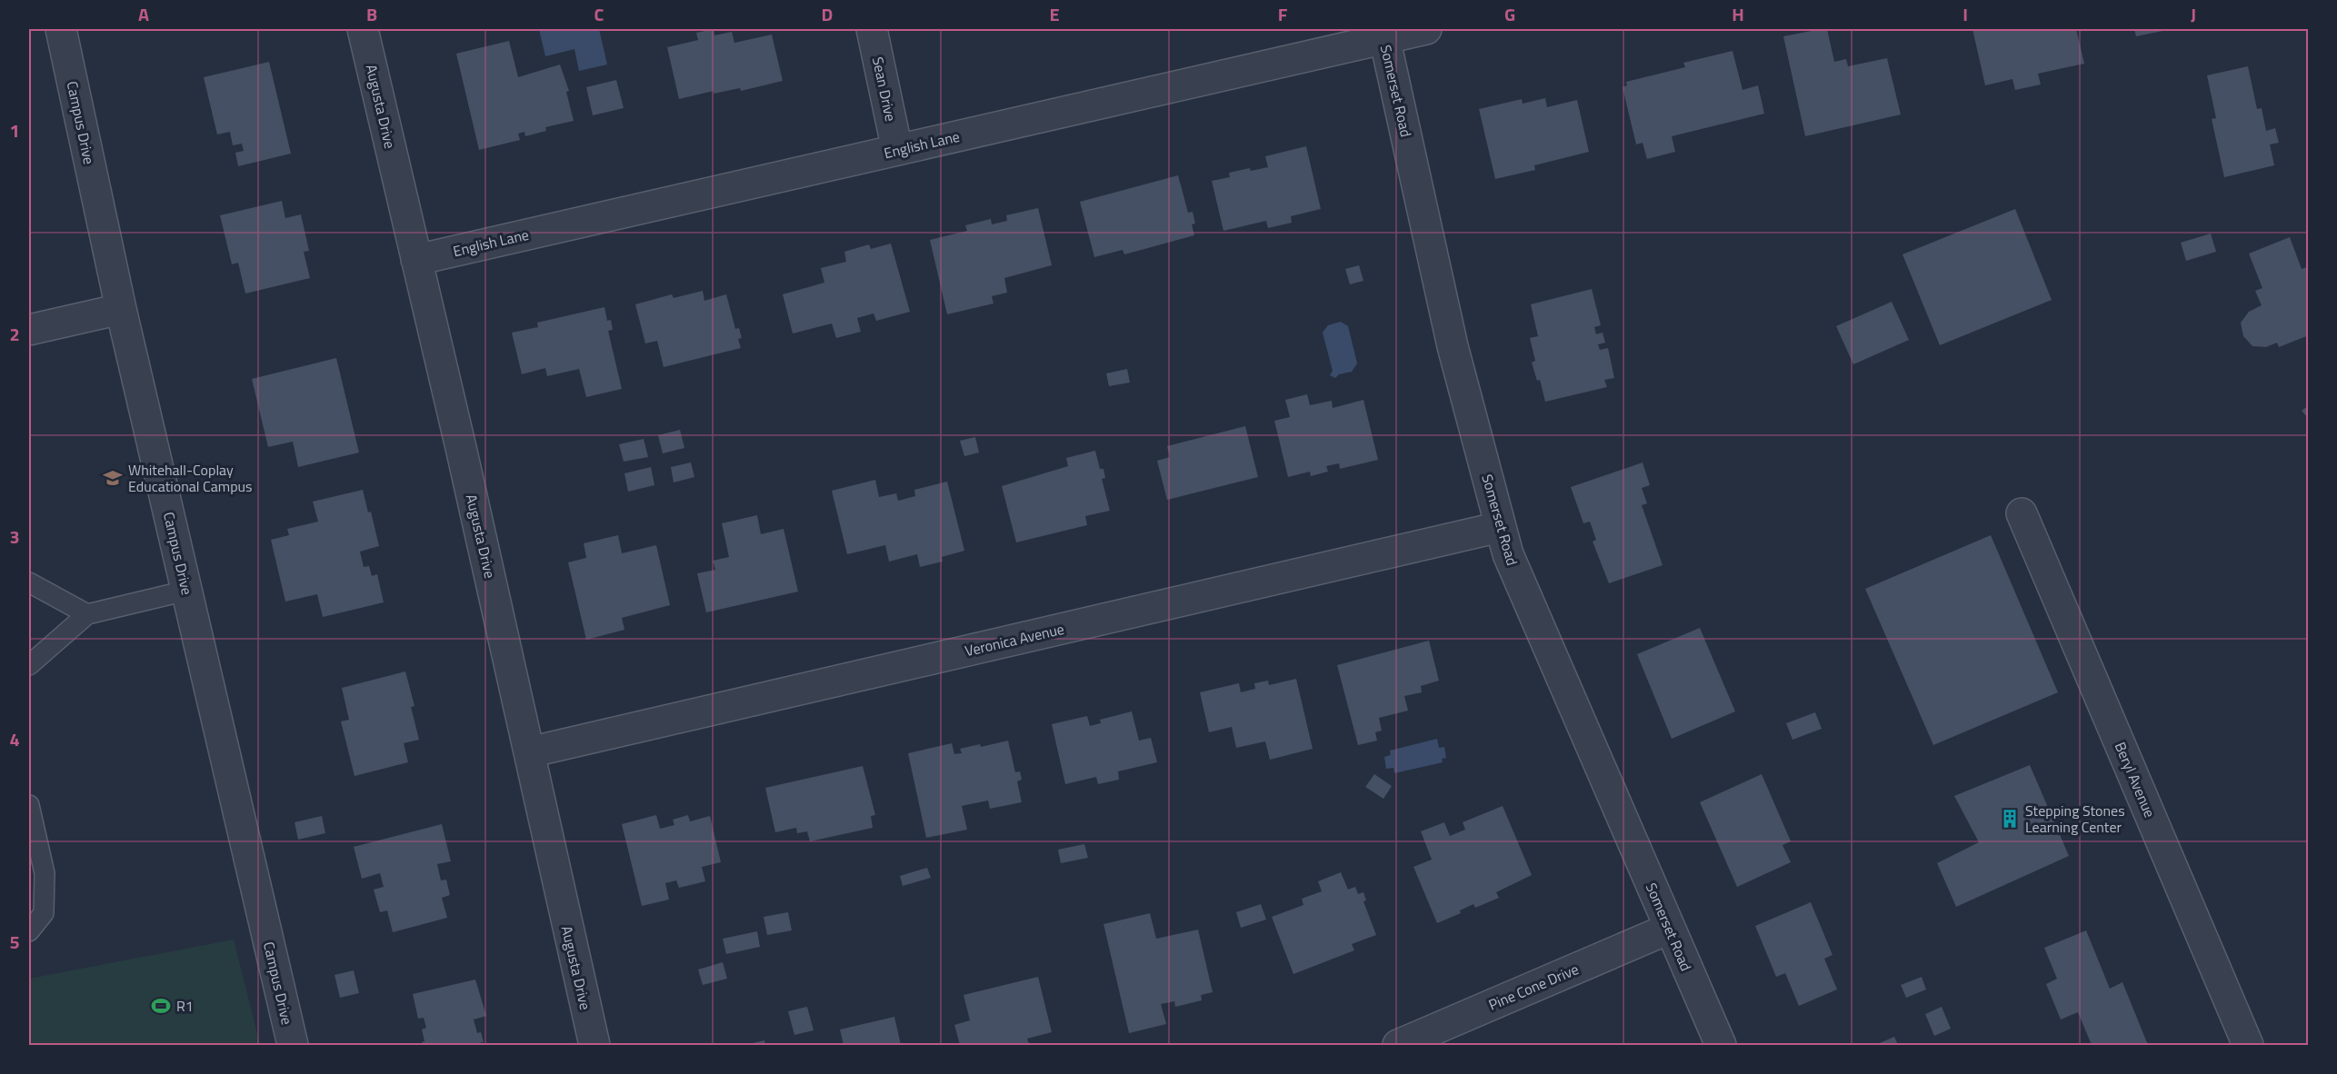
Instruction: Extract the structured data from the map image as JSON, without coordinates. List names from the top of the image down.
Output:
{
  "streets": {
    "street": [
      "Sean Drive",
      "Somerset Road",
      "Augusta Drive",
      "Campus Drive",
      "English Lane",
      "Veronica Avenue",
      "Beryl Avenue",
      "Pine Cone Drive"
    ]
  },
  "crossings": [
    ["Sean Drive", "English Lane"],
    ["Somerset Road", "English Lane"],
    ["Somerset Road", "Veronica Avenue"],
    ["Somerset Road", "Pine Cone Drive"],
    ["Augusta Drive", "English Lane"],
    ["Augusta Drive", "Veronica Avenue"]
  ],
  "places": {
    "school or university": ["Whitehall-Coplay Educational Campus"],
    "building": ["Stepping Stones Learning Center"],
    "sports": ["R1"]
  },
  "grid": {
    "columns": [
      "A",
      "B",
      "C",
      "D",
      "E",
      "F",
      "G",
      "H",
      "I",
      "J"
    ],
    "rows": [
      "1",
      "2",
      "3",
      "4",
      "5"
    ]
  }
}
